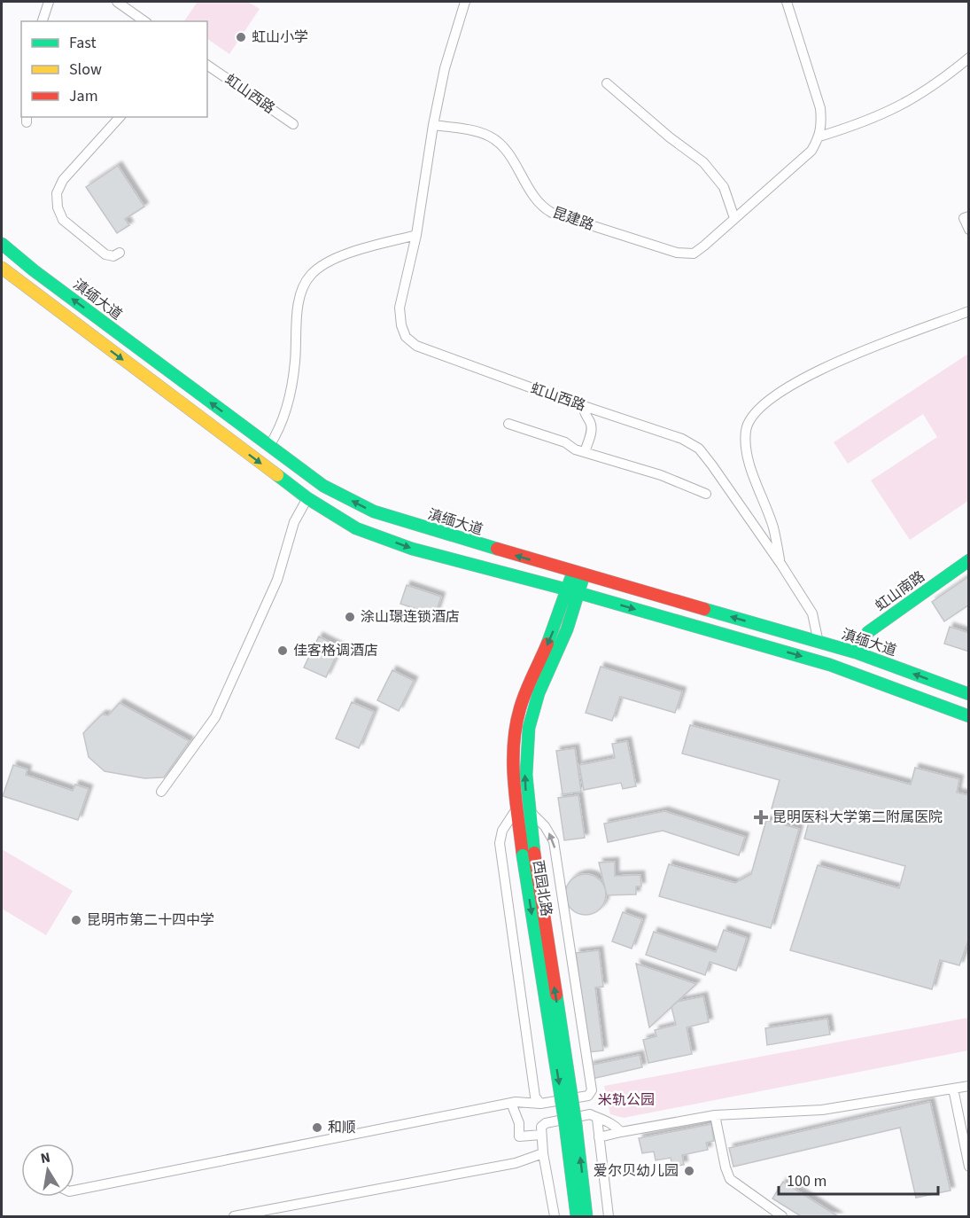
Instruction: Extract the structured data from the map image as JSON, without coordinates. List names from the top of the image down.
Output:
{
  "streets": {
    "main road": ["滇缅大道", "虹山南路", "西园北路"],
    "street": ["虹山西路", "昆建路"]
  },
  "crossings": [
    ["虹山西路", "昆建路"],
    ["虹山西路", "滇缅大道"],
    ["滇缅大道", "虹山南路"],
    ["滇缅大道", "西园北路"]
  ],
  "parks": ["米轨公园"],
  "places": {
    "other": [
      "虹山小学",
      "涂山璟连锁酒店",
      "佳客格调酒店",
      "昆明市第二十四中学",
      "和顺",
      "爱尔贝幼儿园"
    ],
    "health": ["昆明医科大学第二附属医院"]
  },
  "legend": ["Fast", "Slow", "Jam"],
  "scale_bar": "100 m",
  "north": "top"
}
